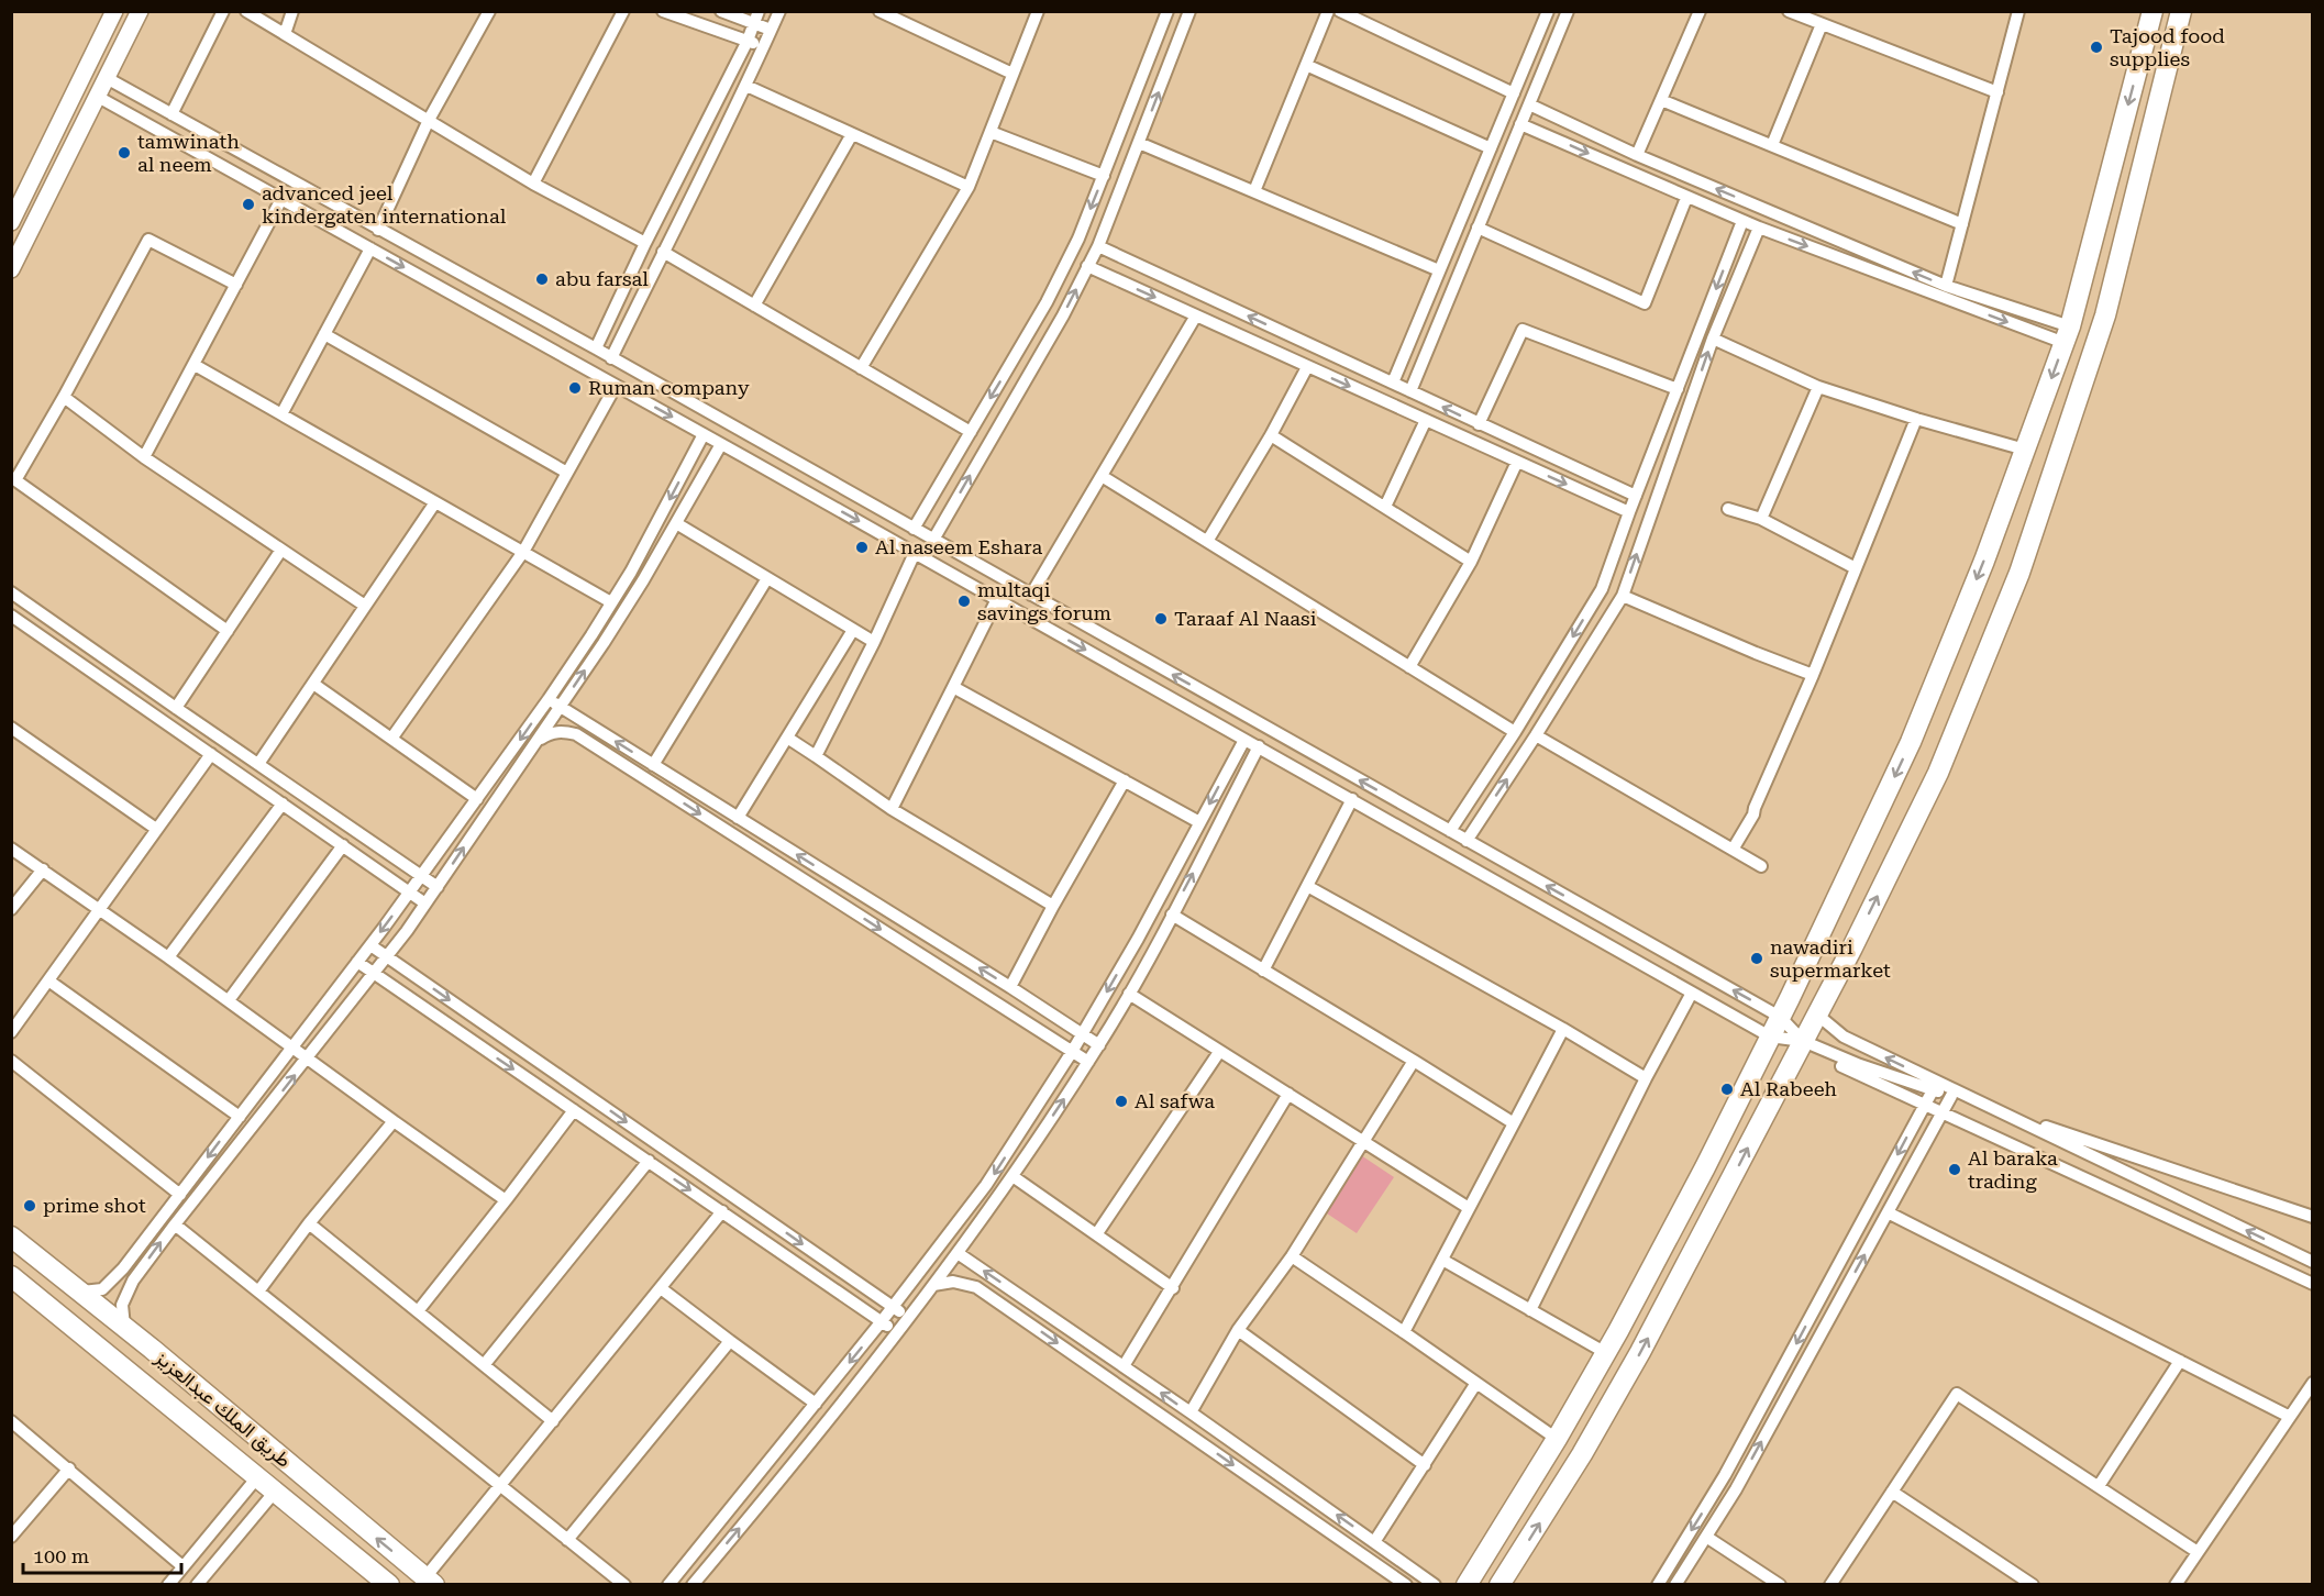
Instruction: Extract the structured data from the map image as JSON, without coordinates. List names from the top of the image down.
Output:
{
  "streets": {
    "main road": ["طريق الملك عبدالعزيز"]
  },
  "places": [
    "Tajood food supplies",
    "tamwinath al neem",
    "advanced jeel kindergaten international",
    "abu farsal",
    "Ruman company",
    "Al naseem Eshara",
    "multaqi savings forum",
    "Taraaf Al Naasi",
    "nawadiri supermarket",
    "Al Rabeeh",
    "Al safwa",
    "Al baraka trading",
    "prime shot"
  ],
  "scale_bar": "100 m"
}
